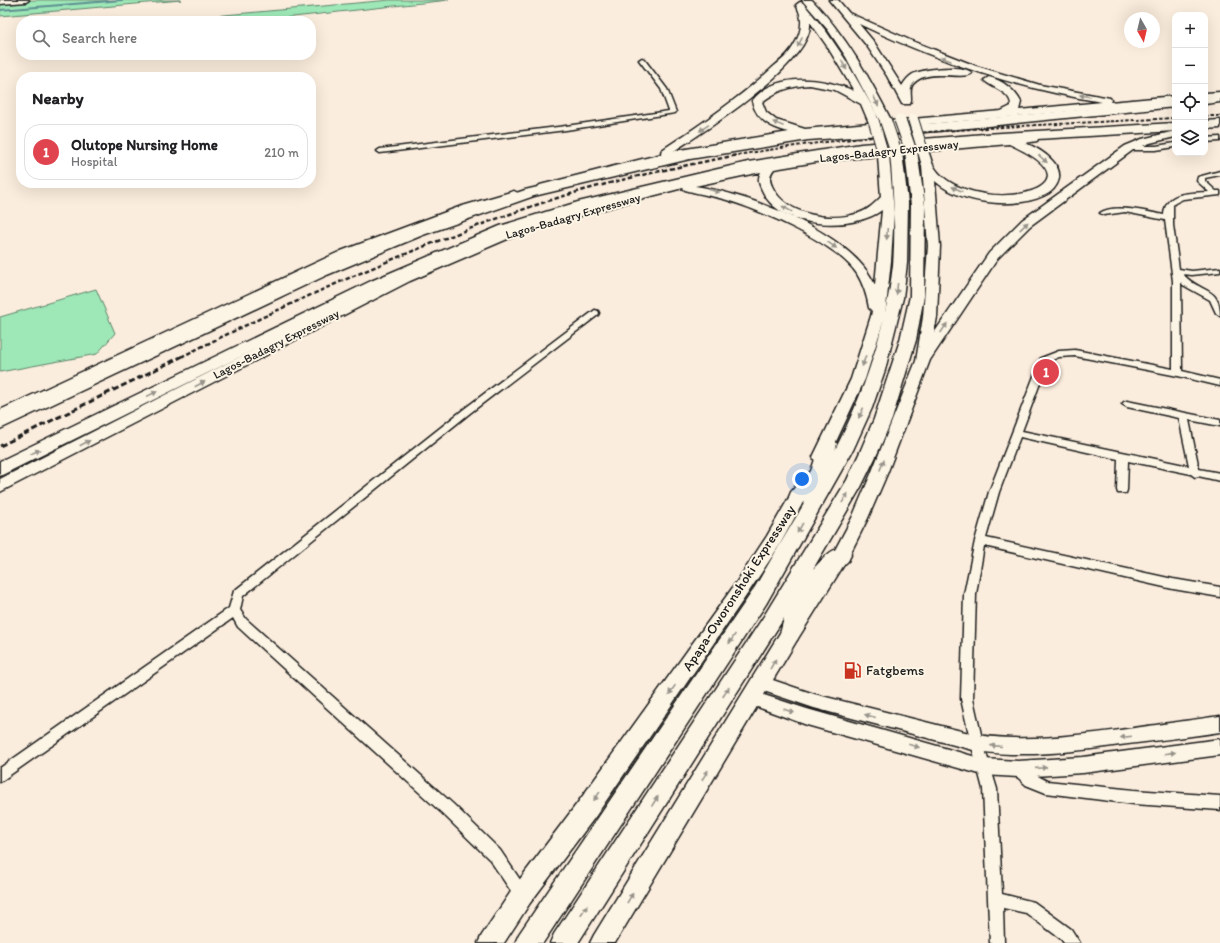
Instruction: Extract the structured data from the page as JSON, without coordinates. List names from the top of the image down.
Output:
{
  "streets": {
    "highway": ["Lagos-Badagry Expressway", "Apapa-Oworonshoki Expressway"]
  },
  "places": {
    "fuel station": ["Fatgbems"]
  },
  "north": "bottom",
  "page": {
    "map_buttons": ["+", "−"],
    "search": "Search here",
    "heading": "Nearby",
    "list": [
      {
        "mark": "1",
        "name": "Olutope Nursing Home",
        "note": "Hospital",
        "value": "210 m"
      }
    ],
    "pins": "1"
  }
}
